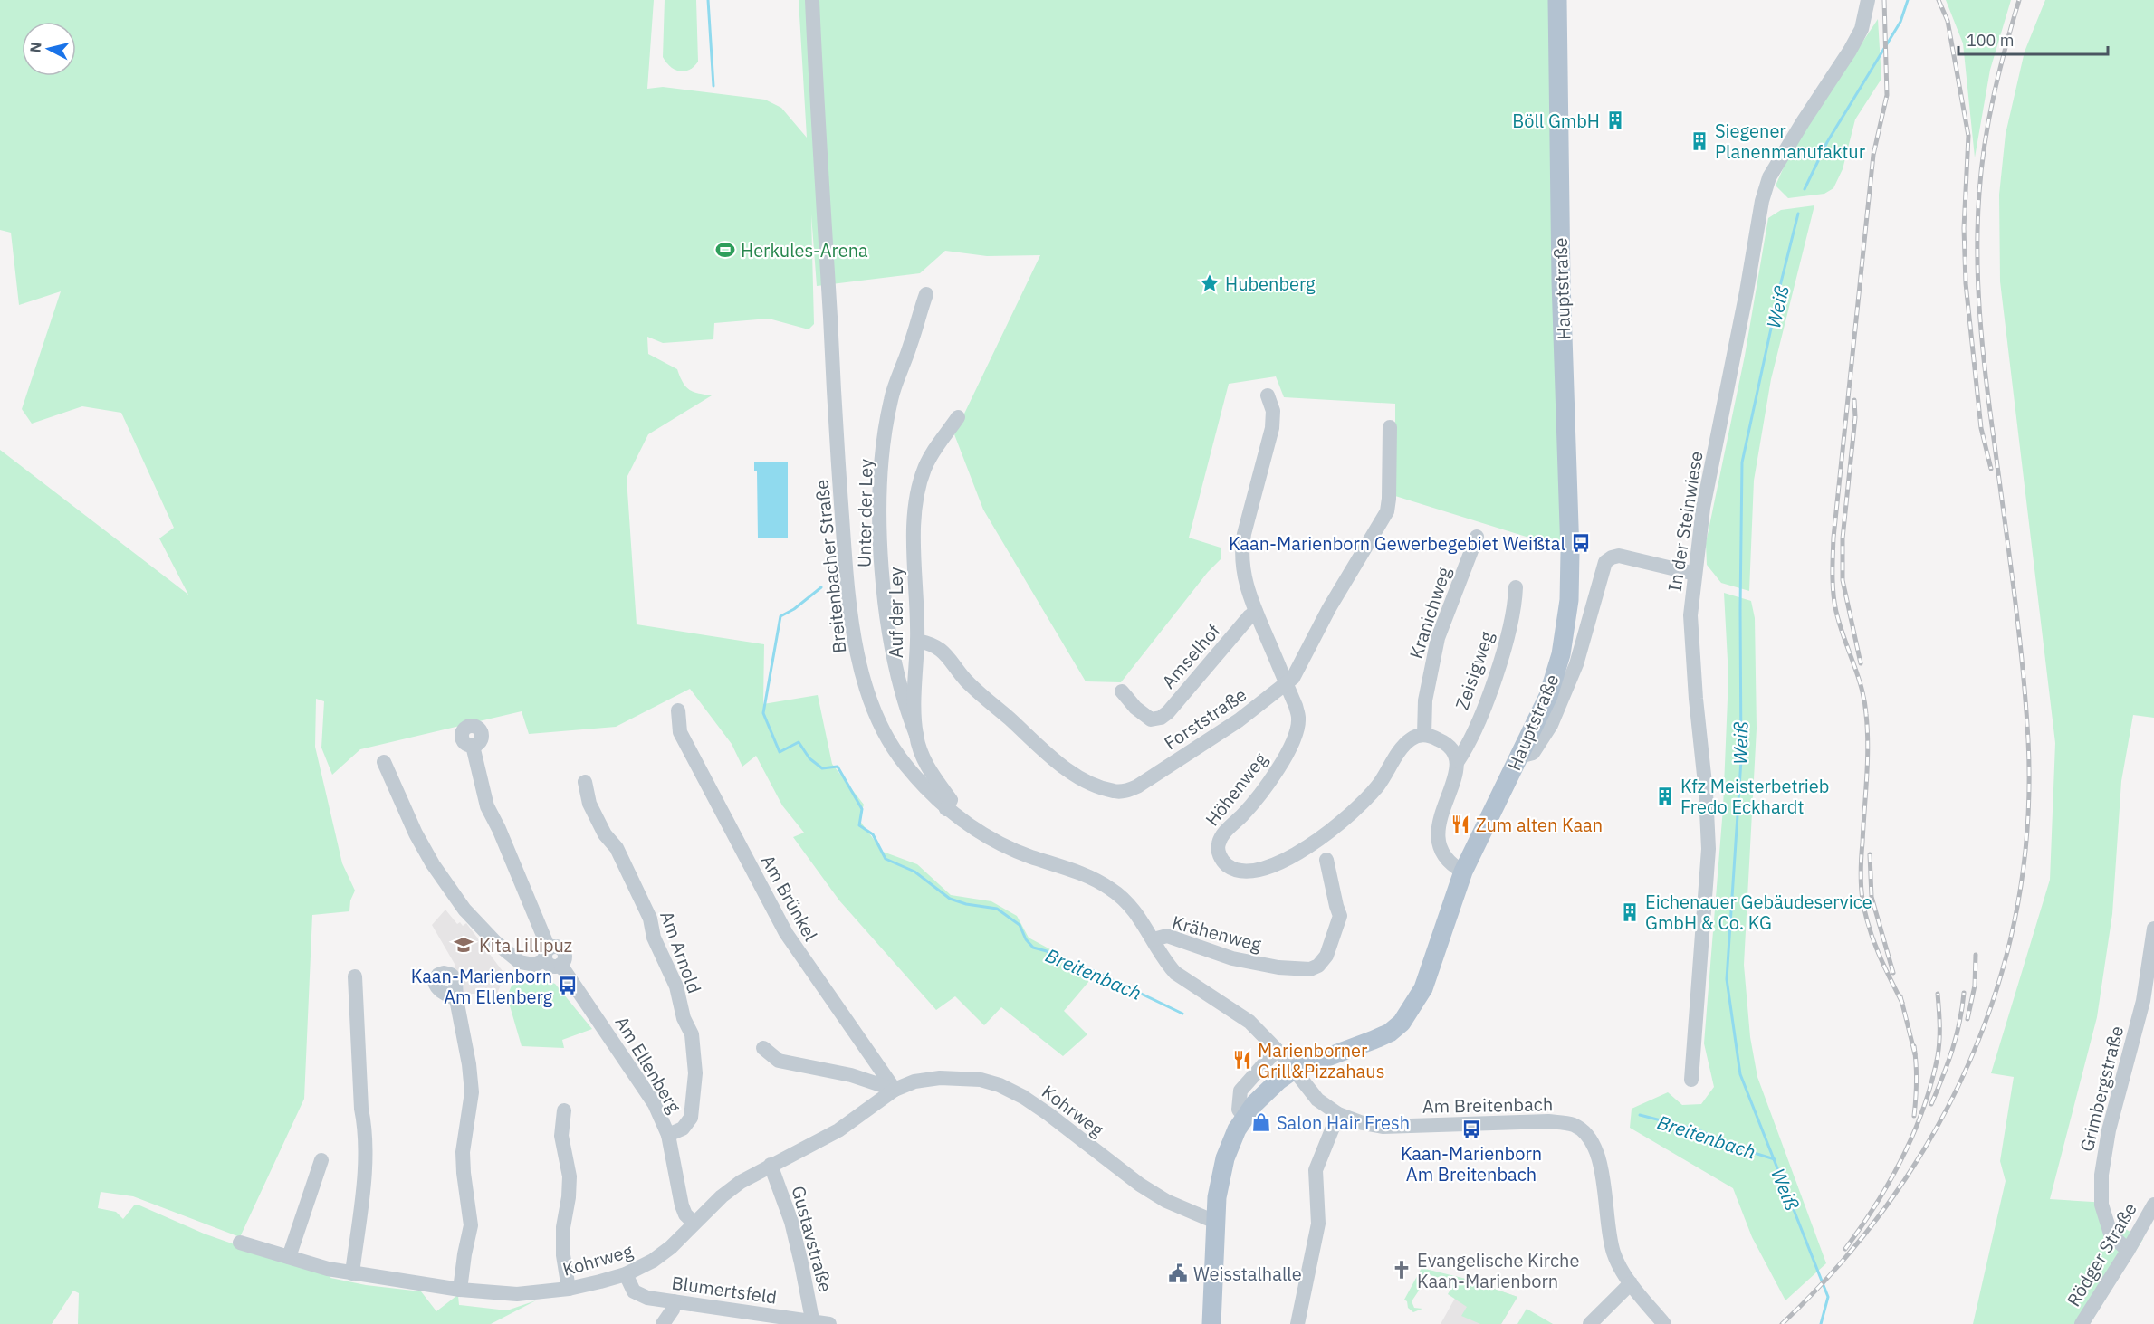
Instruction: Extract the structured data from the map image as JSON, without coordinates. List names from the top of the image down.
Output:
{
  "streets": {
    "main road": ["Hauptstraße"],
    "street": [
      "Unter der Ley",
      "In der Steinwiese",
      "Breitenbacher Straße",
      "Auf der Ley",
      "Kranichweg",
      "Amselhof",
      "Zeisigweg",
      "Forststraße",
      "Höhenweg",
      "Am Brünkel",
      "Krähenweg",
      "Am Arnold",
      "Am Ellenberg",
      "Grimbergstraße",
      "Am Breitenbach",
      "Kohrweg",
      "Gustavstraße",
      "Rödger Straße",
      "Blumertsfeld"
    ]
  },
  "crossings": [
    ["Hauptstraße", "Breitenbacher Straße"],
    ["Hauptstraße", "Am Breitenbach"],
    ["Hauptstraße", "Kohrweg"],
    ["Unter der Ley", "Auf der Ley"],
    ["Breitenbacher Straße", "Auf der Ley"],
    ["Breitenbacher Straße", "Krähenweg"],
    ["Breitenbacher Straße", "Am Breitenbach"],
    ["Auf der Ley", "Forststraße"],
    ["Kranichweg", "Höhenweg"],
    ["Amselhof", "Höhenweg"],
    ["Forststraße", "Höhenweg"],
    ["Am Brünkel", "Kohrweg"],
    ["Am Arnold", "Am Ellenberg"],
    ["Am Ellenberg", "Kohrweg"],
    ["Grimbergstraße", "Rödger Straße"],
    ["Kohrweg", "Gustavstraße"],
    ["Kohrweg", "Blumertsfeld"],
    ["Gustavstraße", "Blumertsfeld"]
  ],
  "water": ["Weiß", "Breitenbach"],
  "places": {
    "building": [
      "Böll GmbH",
      "Siegener Planenmanufaktur",
      "Kfz Meisterbetrieb Fredo Eckhardt",
      "Eichenauer Gebäudeservice GmbH & Co. KG"
    ],
    "sports": ["Herkules-Arena"],
    "place": ["Hubenberg"],
    "bus stop": ["Kaan-Marienborn Gewerbegebiet Weißtal", "Kaan-Marienborn Am Ellenberg", "Kaan-Marienborn Am Breitenbach"],
    "restaurant": ["Zum alten Kaan", "Marienborner Grill&Pizzahaus"],
    "school or university": ["Kita Lillipuz"],
    "shop": ["Salon Hair Fresh"],
    "church": ["Evangelische Kirche Kaan-Marienborn"],
    "public building": ["Weisstalhalle"]
  },
  "scale_bar": "100 m",
  "north": "left"
}
